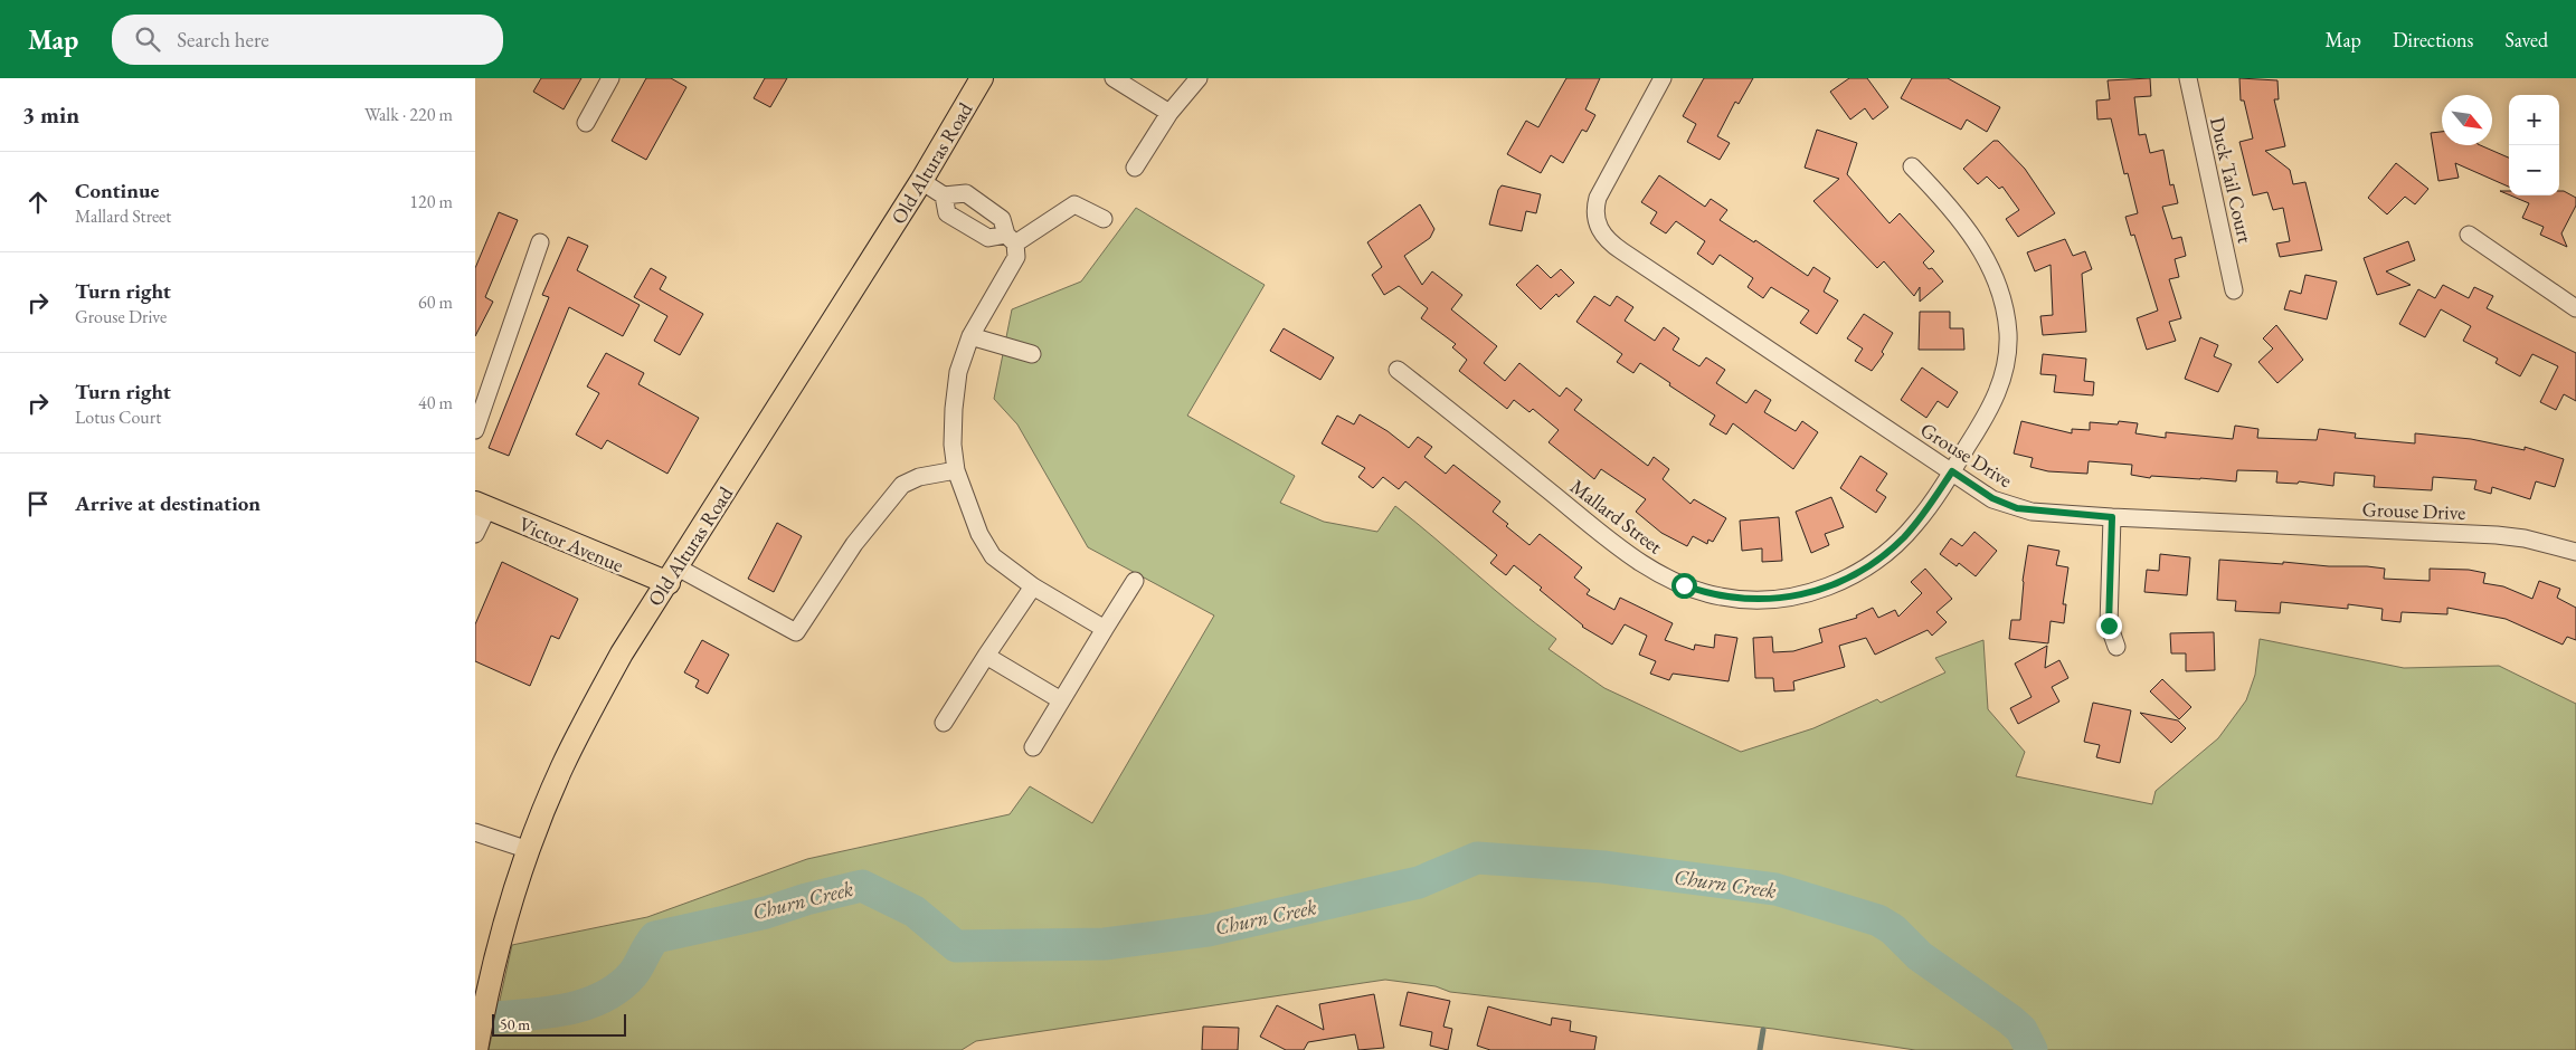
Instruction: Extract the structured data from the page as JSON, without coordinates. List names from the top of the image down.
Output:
{
  "streets": {
    "main road": ["Old Alturas Road", "Victor Avenue"],
    "street": ["Duck Tail Court", "Grouse Drive", "Mallard Street"]
  },
  "crossings": [
    ["Old Alturas Road", "Victor Avenue"],
    ["Grouse Drive", "Mallard Street"]
  ],
  "water": ["Churn Creek"],
  "scale_bar": "50 m",
  "north": "bottom right",
  "page": {
    "header": "Map",
    "search": "Search here",
    "nav": ["Map", "Directions", "Saved"],
    "heading": ["3 min", "Walk · 220 m"],
    "map_buttons": ["+", "−"],
    "list": [
      ["Continue", "Mallard Street", "120 m"],
      ["Turn right", "Grouse Drive", "60 m"],
      ["Turn right", "Lotus Court", "40 m"],
      "Arrive at destination"
    ],
    "scale": "50 m"
  }
}
